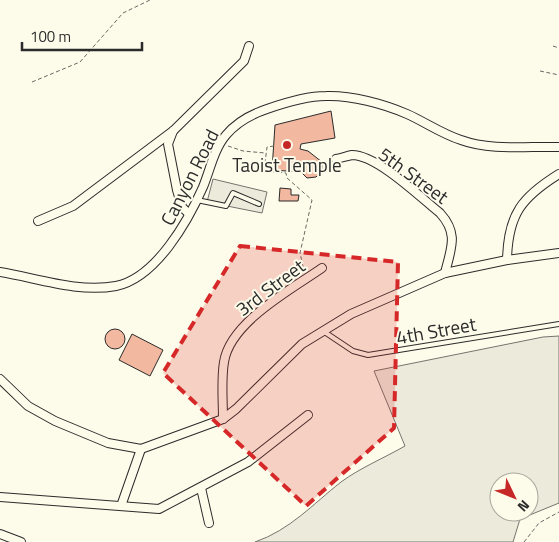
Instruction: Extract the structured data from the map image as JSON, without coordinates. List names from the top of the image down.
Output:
{
  "streets": {
    "street": ["5th Street", "Canyon Road", "3rd Street"],
    "lane": ["4th Street"]
  },
  "places": ["Taoist Temple"],
  "scale_bar": "100 m",
  "north": "bottom right"
}
